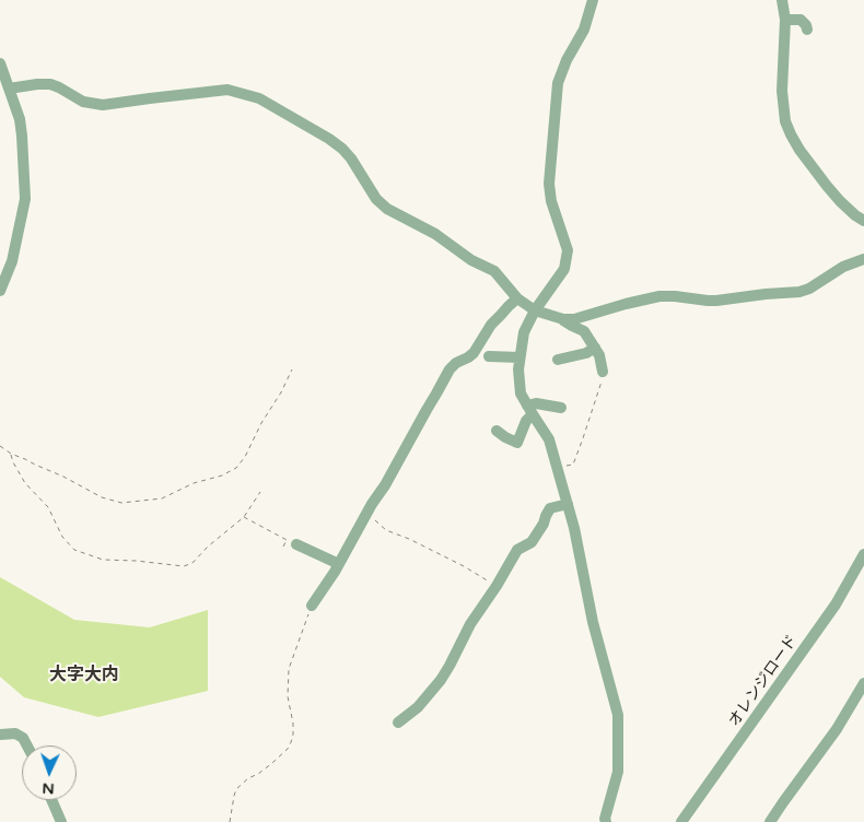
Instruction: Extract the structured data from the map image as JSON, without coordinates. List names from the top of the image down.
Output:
{
  "streets": {
    "street": ["オレンジロード"]
  },
  "districts": ["大字大内"],
  "north": "bottom"
}
